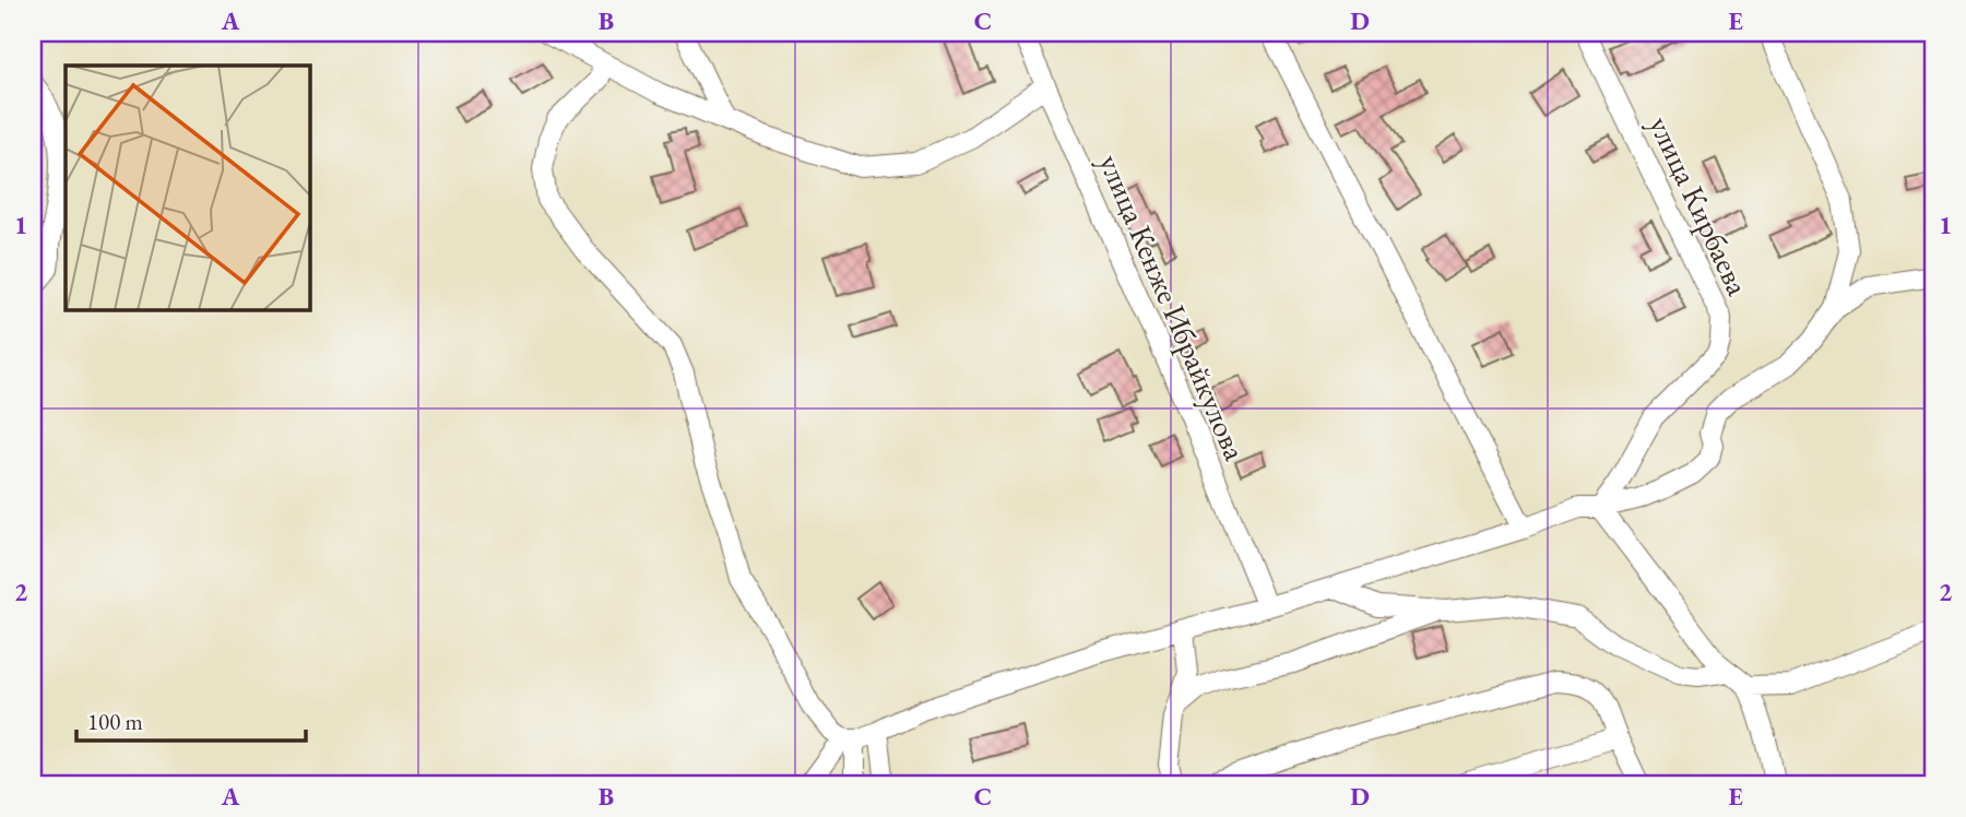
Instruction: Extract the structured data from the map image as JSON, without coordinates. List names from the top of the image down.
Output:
{
  "streets": {
    "street": ["улица Кирбаева", "улица Кенже Ибрайкулова"]
  },
  "scale_bar": "100 m",
  "grid": {
    "columns": [
      "A",
      "B",
      "C",
      "D",
      "E"
    ],
    "rows": ["1", "2"]
  }
}
